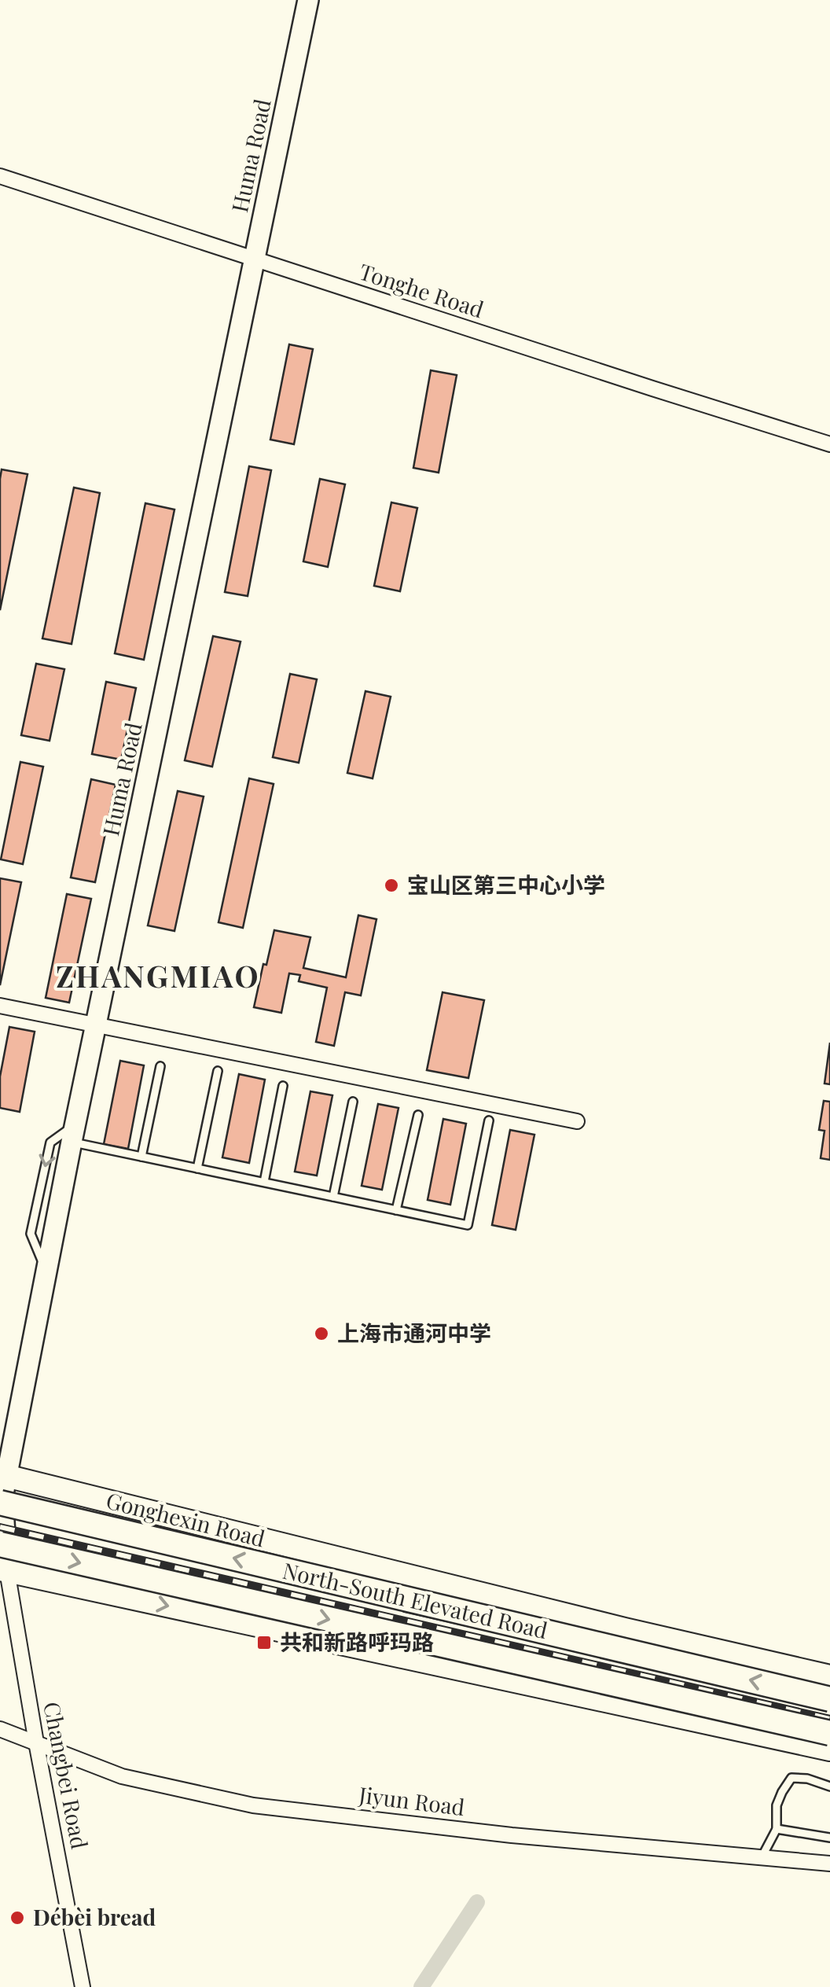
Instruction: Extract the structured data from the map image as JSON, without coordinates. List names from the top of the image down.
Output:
{
  "streets": {
    "highway": ["North-South Elevated Road"],
    "main road": ["Gonghexin Road"],
    "street": [
      "Huma Road",
      "Tonghe Road",
      "Changbei Road",
      "Jiyun Road"
    ]
  },
  "crossings": [
    ["Huma Road", "Tonghe Road"],
    ["Huma Road", "Gonghexin Road"],
    ["Huma Road", "Changbei Road"],
    ["Changbei Road", "Jiyun Road"]
  ],
  "districts": ["ZHANGMIAO"],
  "places": {
    "other": ["宝山区第三中心小学", "上海市通河中学", "Débèi bread"],
    "transit": ["共和新路呼玛路"]
  }
}
